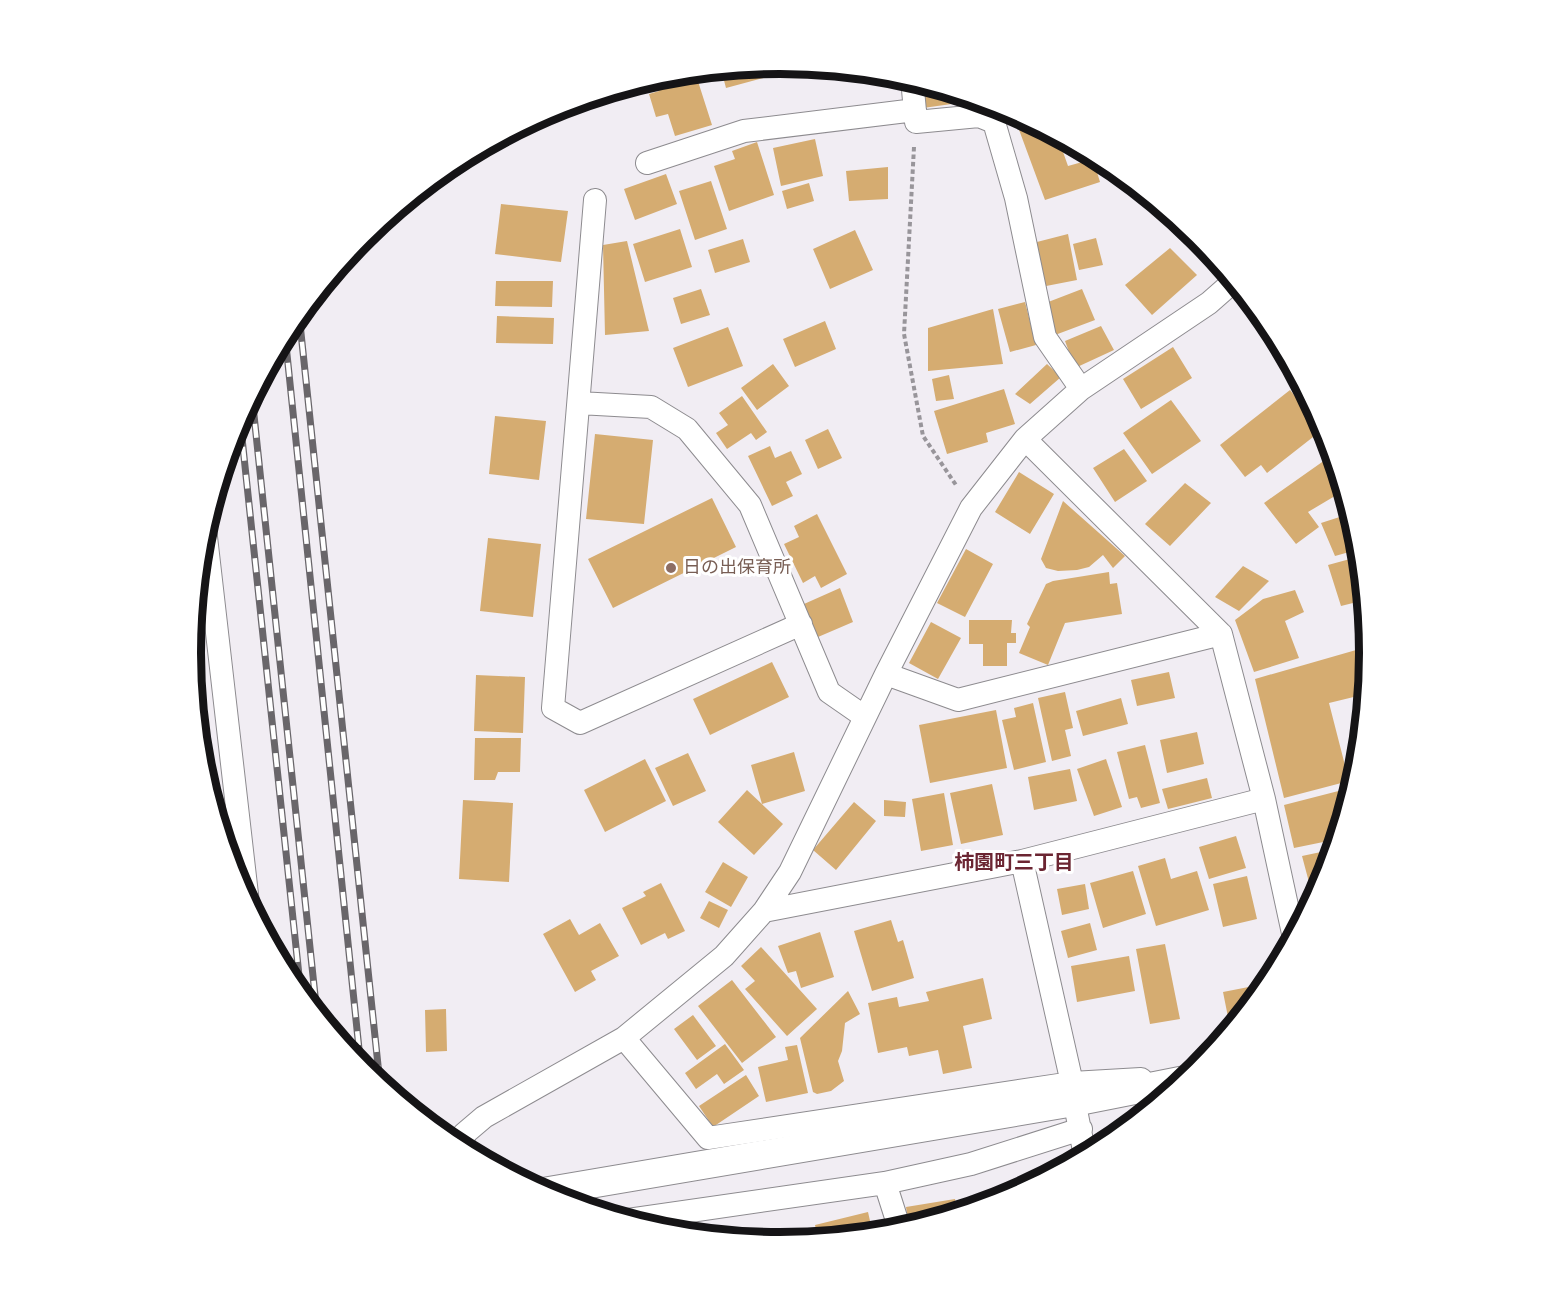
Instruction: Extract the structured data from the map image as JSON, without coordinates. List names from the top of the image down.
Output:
{
  "districts": ["柿園町三丁目"],
  "places": ["日の出保育所"]
}
